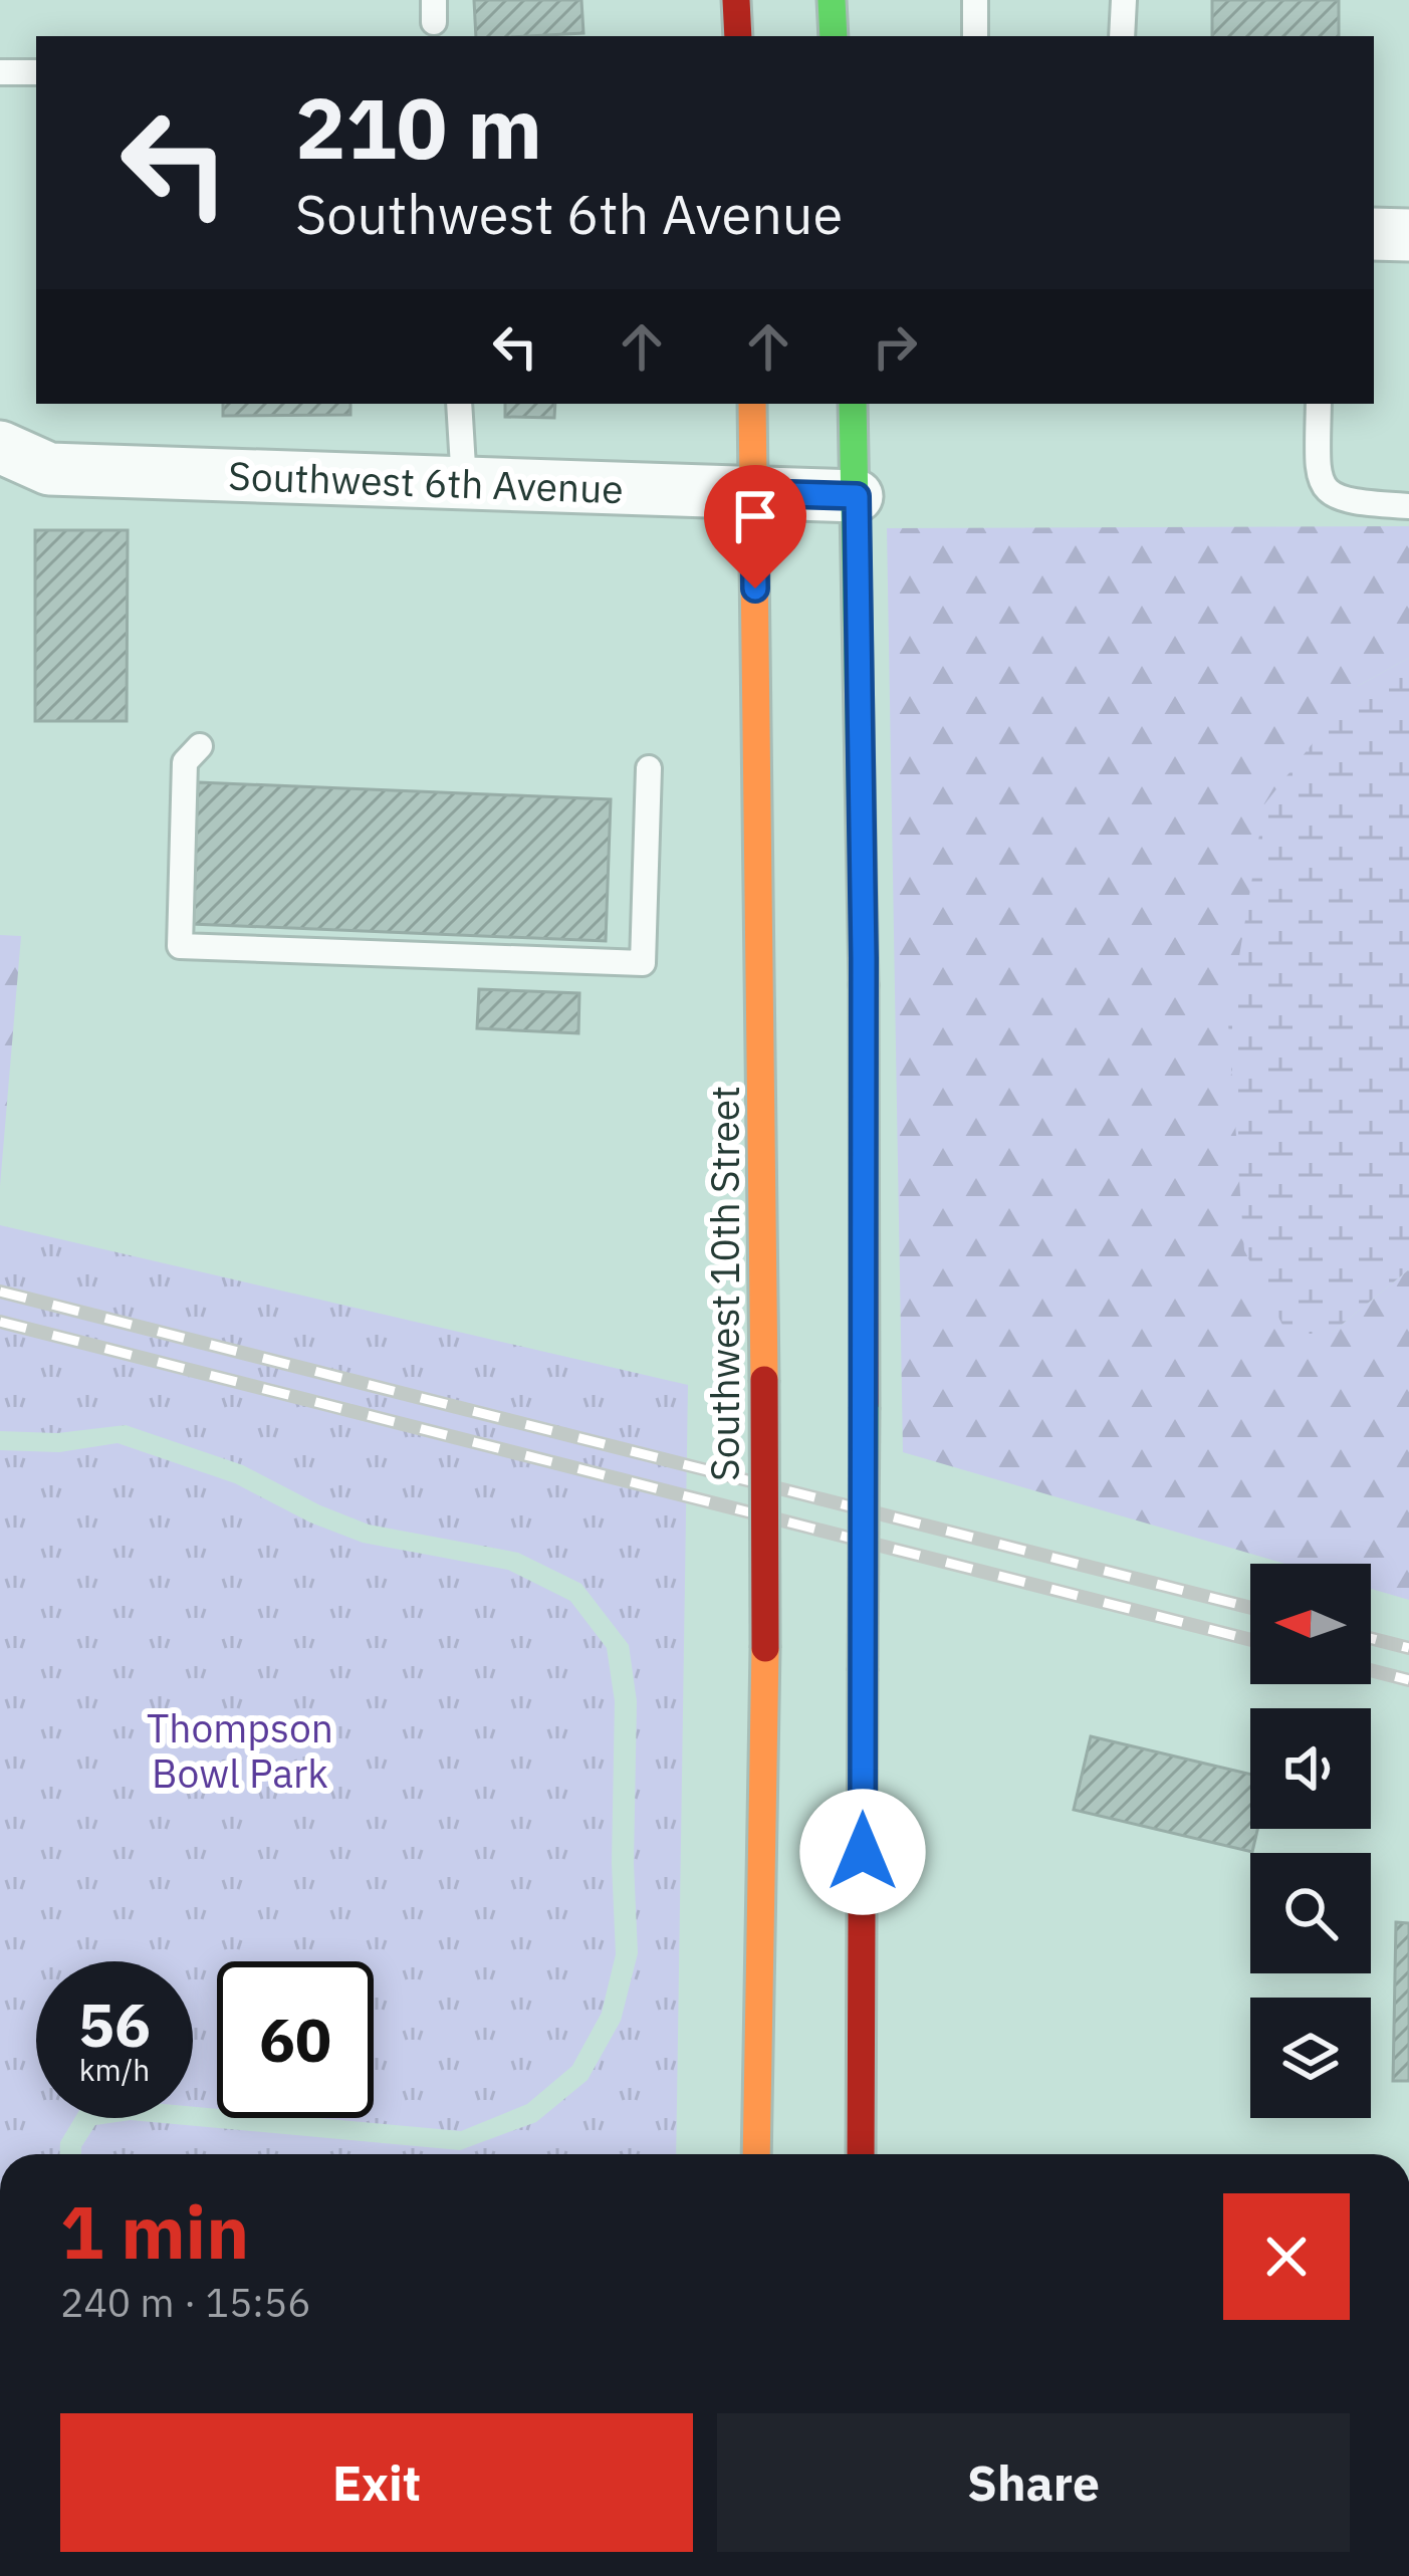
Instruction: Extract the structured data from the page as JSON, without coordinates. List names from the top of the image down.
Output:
{
  "streets": {
    "main road": ["Southwest 10th Street"],
    "street": ["Southwest 6th Avenue"]
  },
  "crossings": [
    ["Southwest 6th Avenue", "Southwest 10th Street"]
  ],
  "parks": ["Thompson Bowl Park"],
  "north": "left",
  "page": {
    "turn": ["210 m", "Southwest 6th Avenue"],
    "speed": "56 km/h",
    "limit": "60",
    "heading": ["1 min", "240 m · 15:56"],
    "buttons": ["Exit", "Share"]
  }
}
